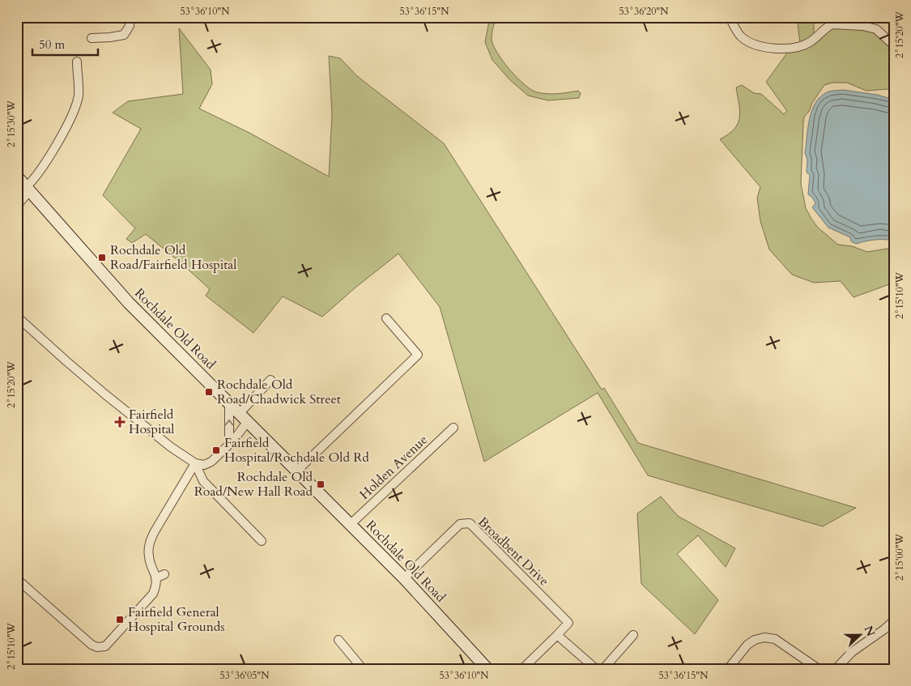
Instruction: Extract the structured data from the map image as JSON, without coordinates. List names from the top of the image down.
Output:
{
  "streets": {
    "main road": ["Rochdale Old Road"],
    "street": ["Holden Avenue", "Broadbent Drive"]
  },
  "crossings": [
    ["Rochdale Old Road", "Holden Avenue"],
    ["Rochdale Old Road", "Broadbent Drive"]
  ],
  "places": {
    "transit": [
      "Rochdale Old Road/Fairfield Hospital",
      "Rochdale Old Road/Chadwick Street",
      "Fairfield Hospital/Rochdale Old Rd",
      "Rochdale Old Road/New Hall Road",
      "Fairfield General Hospital Grounds"
    ],
    "health": ["Fairfield Hospital"]
  },
  "scale_bar": "50 m",
  "north": "right",
  "coordinates": [
    "53°36'10\"N",
    "53°36'15\"N",
    "53°36'20\"N",
    "2°15'20\"W",
    "2°15'30\"W",
    "2°15'10\"W",
    "2°15'00\"W",
    "53°36'05\"N"
  ]
}
